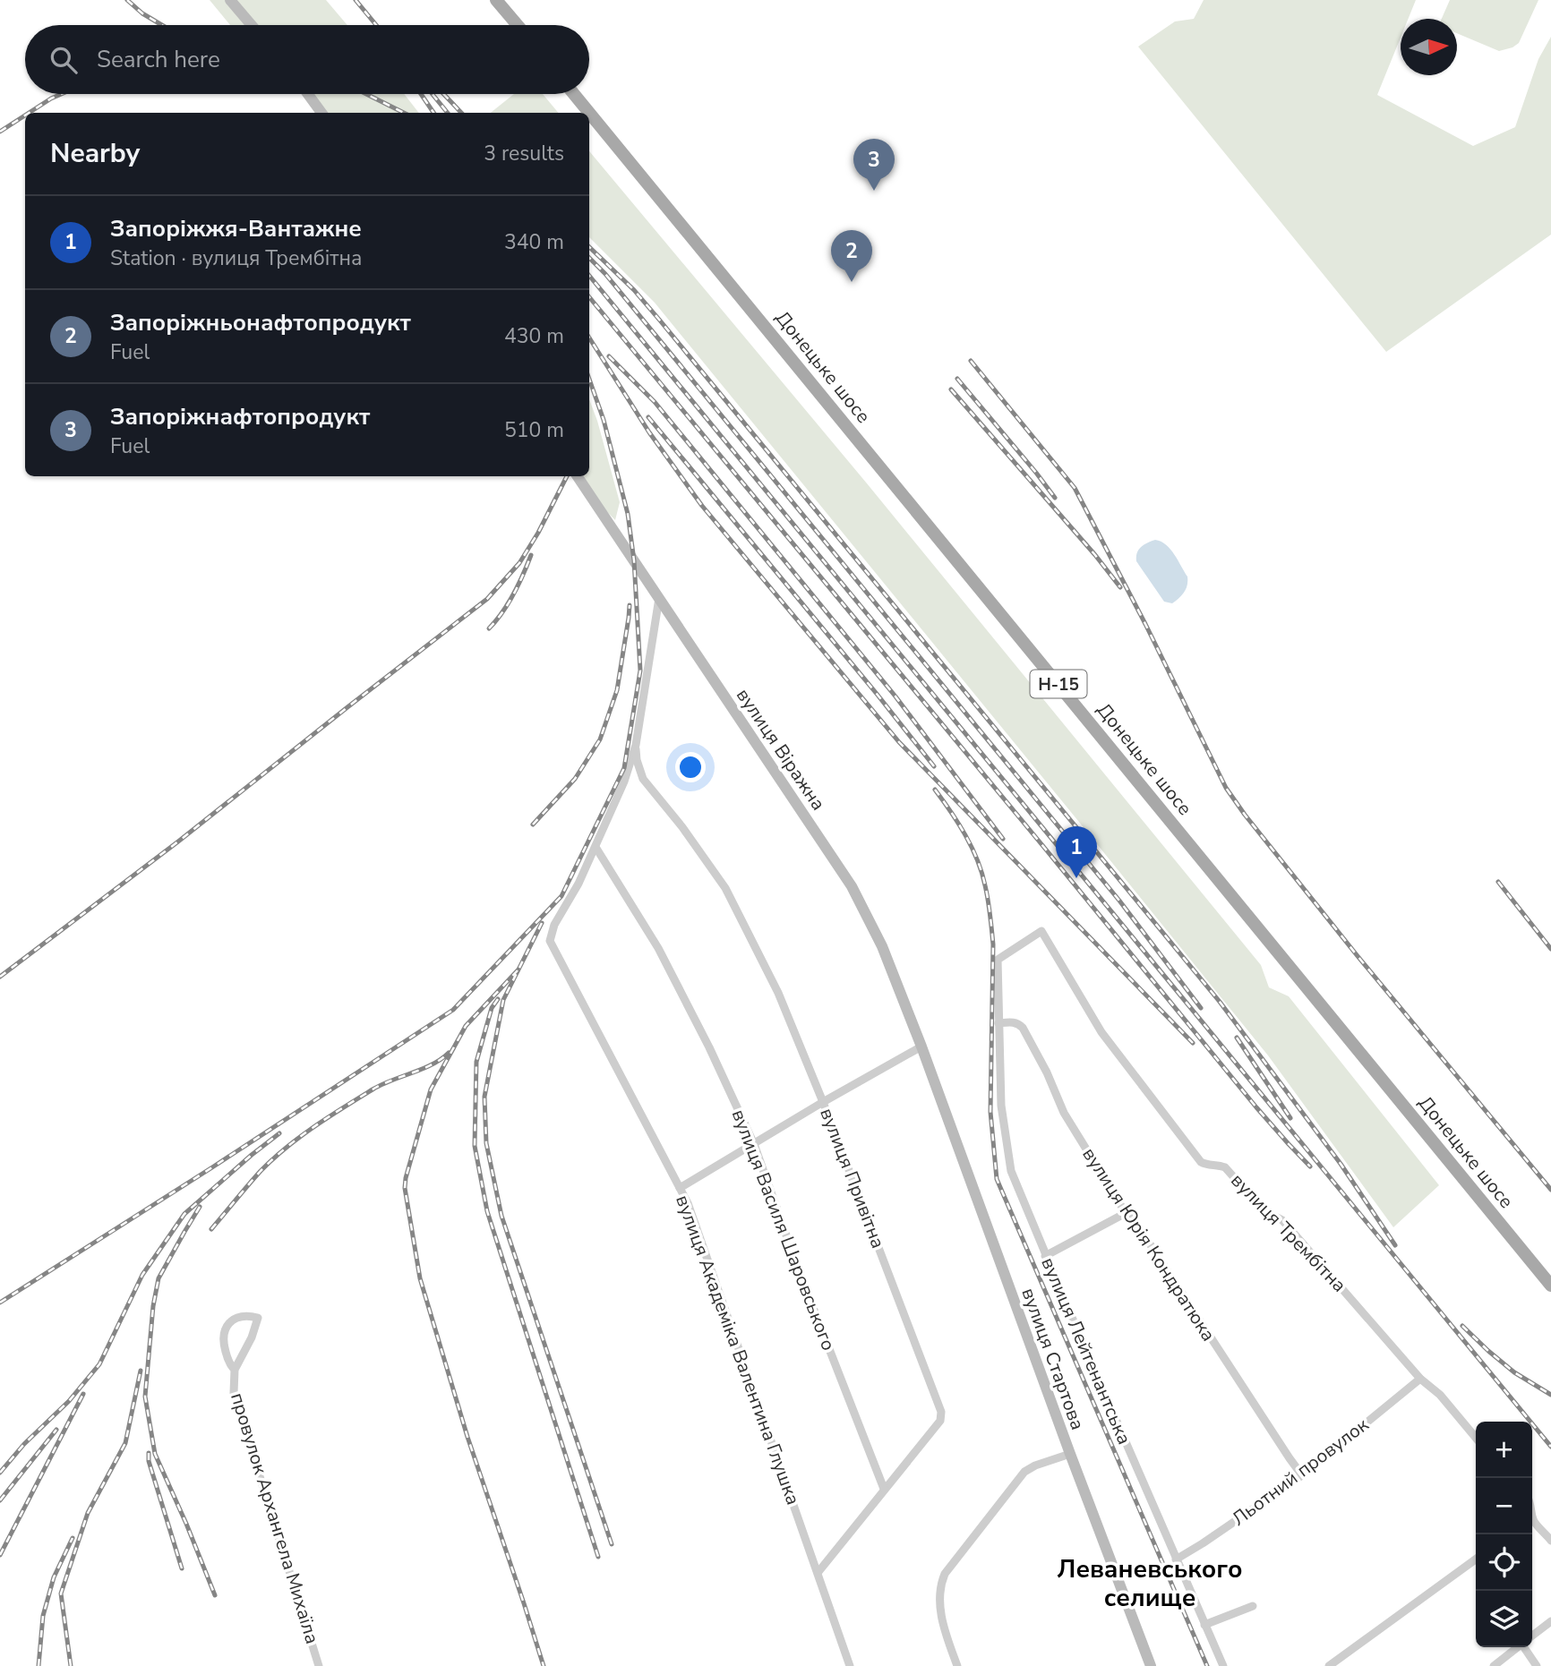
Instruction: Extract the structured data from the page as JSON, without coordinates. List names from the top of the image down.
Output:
{
  "streets": {
    "main road": [
      "Донецьке шосе",
      "Н-15",
      "вулиця Віражна",
      "вулиця Стартова"
    ],
    "street": [
      "вулиця Привітна",
      "вулиця Василя Шаровського",
      "вулиця Трембітна",
      "вулиця Юрія Кондратюка",
      "вулиця Академіка Валентина Глушка",
      "вулиця Лейтенантська",
      "Льотний провулок",
      "провулок Архангела Михаїла"
    ]
  },
  "crossings": [
    ["вулиця Віражна", "вулиця Стартова"],
    ["вулиця Привітна", "вулиця Василя Шаровського"],
    ["вулиця Привітна", "вулиця Академіка Валентина Глушка"],
    ["вулиця Василя Шаровського", "вулиця Академіка Валентина Глушка"],
    ["вулиця Трембітна", "вулиця Лейтенантська"],
    ["вулиця Трембітна", "Льотний провулок"],
    ["вулиця Юрія Кондратюка", "вулиця Лейтенантська"],
    ["вулиця Юрія Кондратюка", "Льотний провулок"],
    ["вулиця Лейтенантська", "Льотний провулок"]
  ],
  "districts": ["Леваневського селище"],
  "north": "right",
  "page": {
    "search": "Search here",
    "heading": ["Nearby", "3 results"],
    "pins": ["3", "2", "1"],
    "list": [
      {
        "mark": "1",
        "name": "Запоріжжя-Вантажне",
        "note": "Station · вулиця Трембітна",
        "value": "340 m"
      },
      {
        "mark": "2",
        "name": "Запоріжньонафтопродукт",
        "note": "Fuel",
        "value": "430 m"
      },
      {
        "mark": "3",
        "name": "Запоріжнафтопродукт",
        "note": "Fuel",
        "value": "510 m"
      }
    ],
    "map_buttons": ["+", "−"]
  }
}
